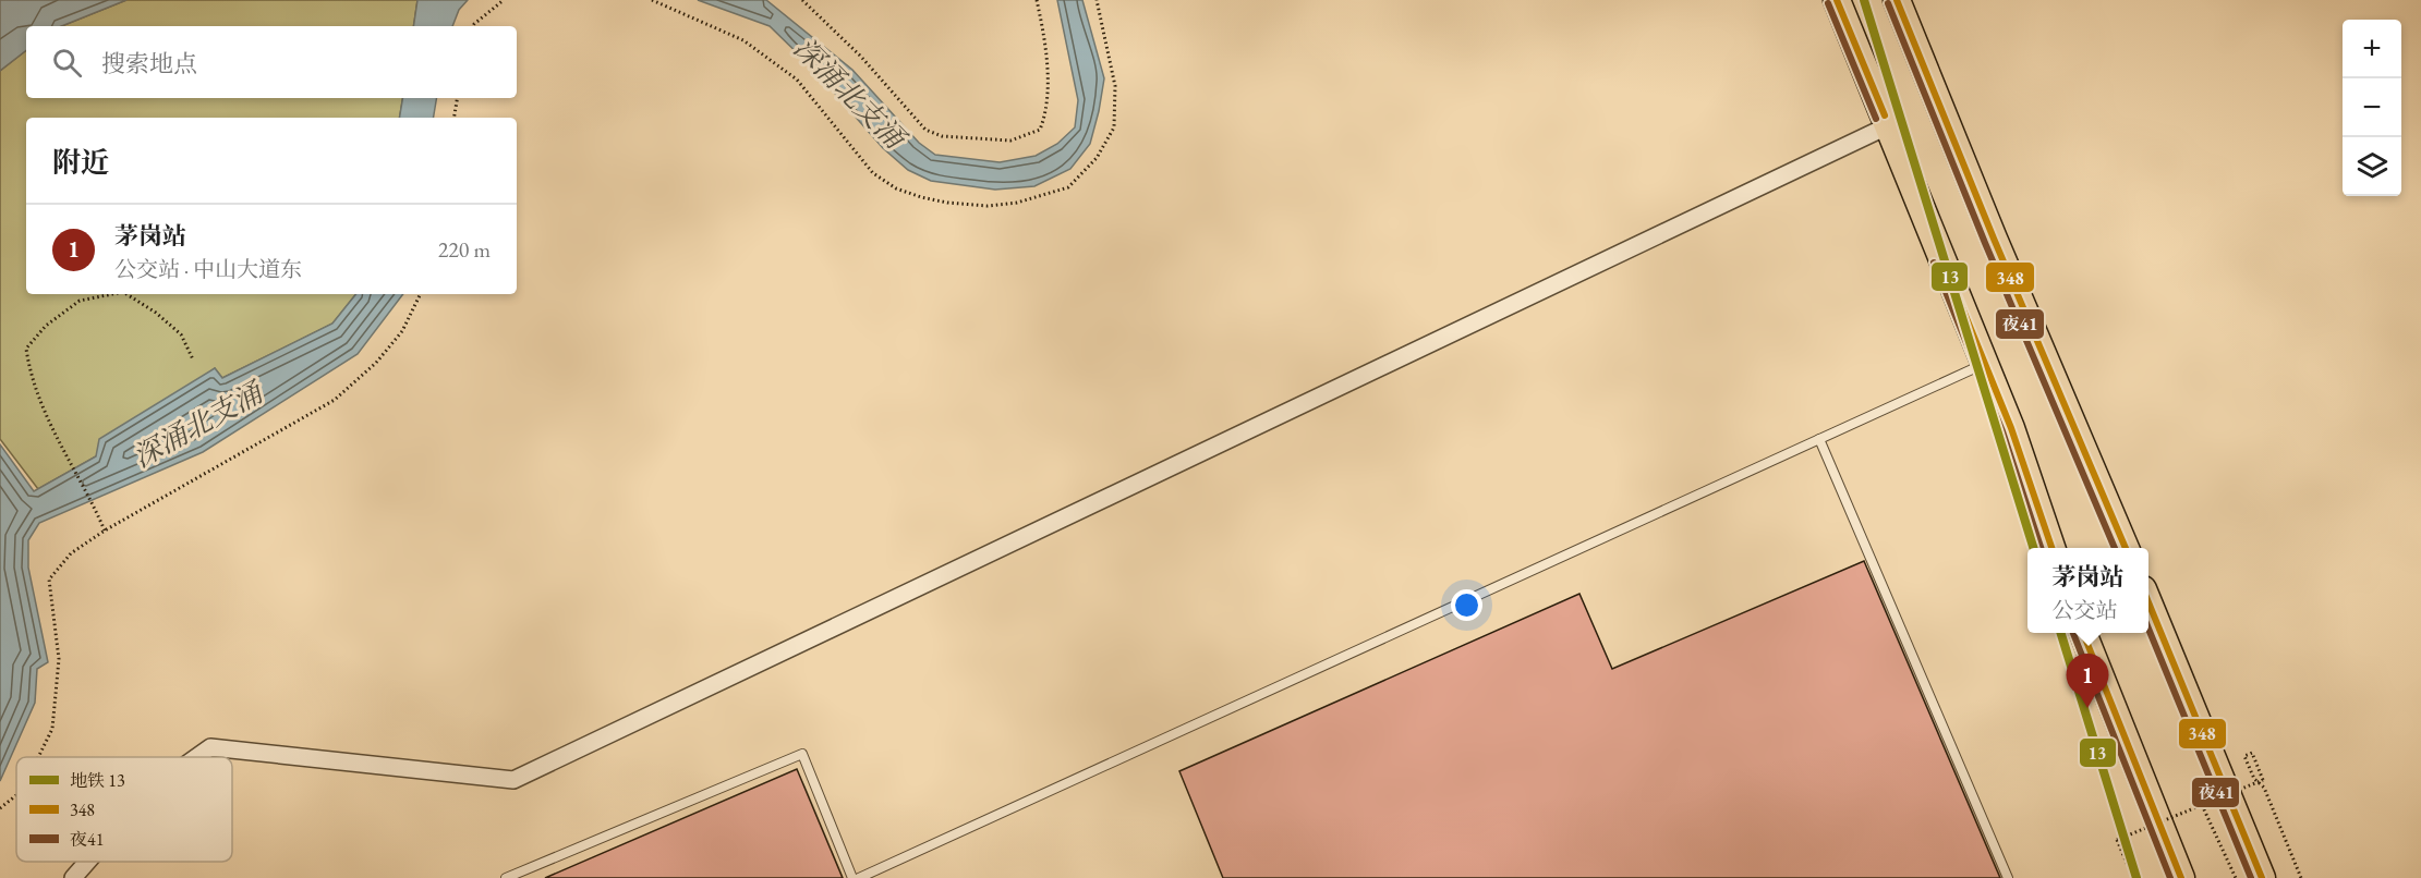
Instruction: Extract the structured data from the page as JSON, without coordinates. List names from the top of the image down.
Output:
{
  "water": ["深涌北支涌"],
  "lines": ["metro line 13", "transit line 348", "transit line 夜41"],
  "legend": ["地铁 13", "348", "夜41"],
  "page": {
    "map_buttons": ["+", "−"],
    "search": "搜索地点",
    "heading": "附近",
    "list": [
      {
        "mark": "1",
        "name": "茅岗站",
        "note": "公交站 · 中山大道东",
        "value": "220 m"
      }
    ],
    "popup": ["茅岗站", "公交站"],
    "pins": "1"
  }
}
